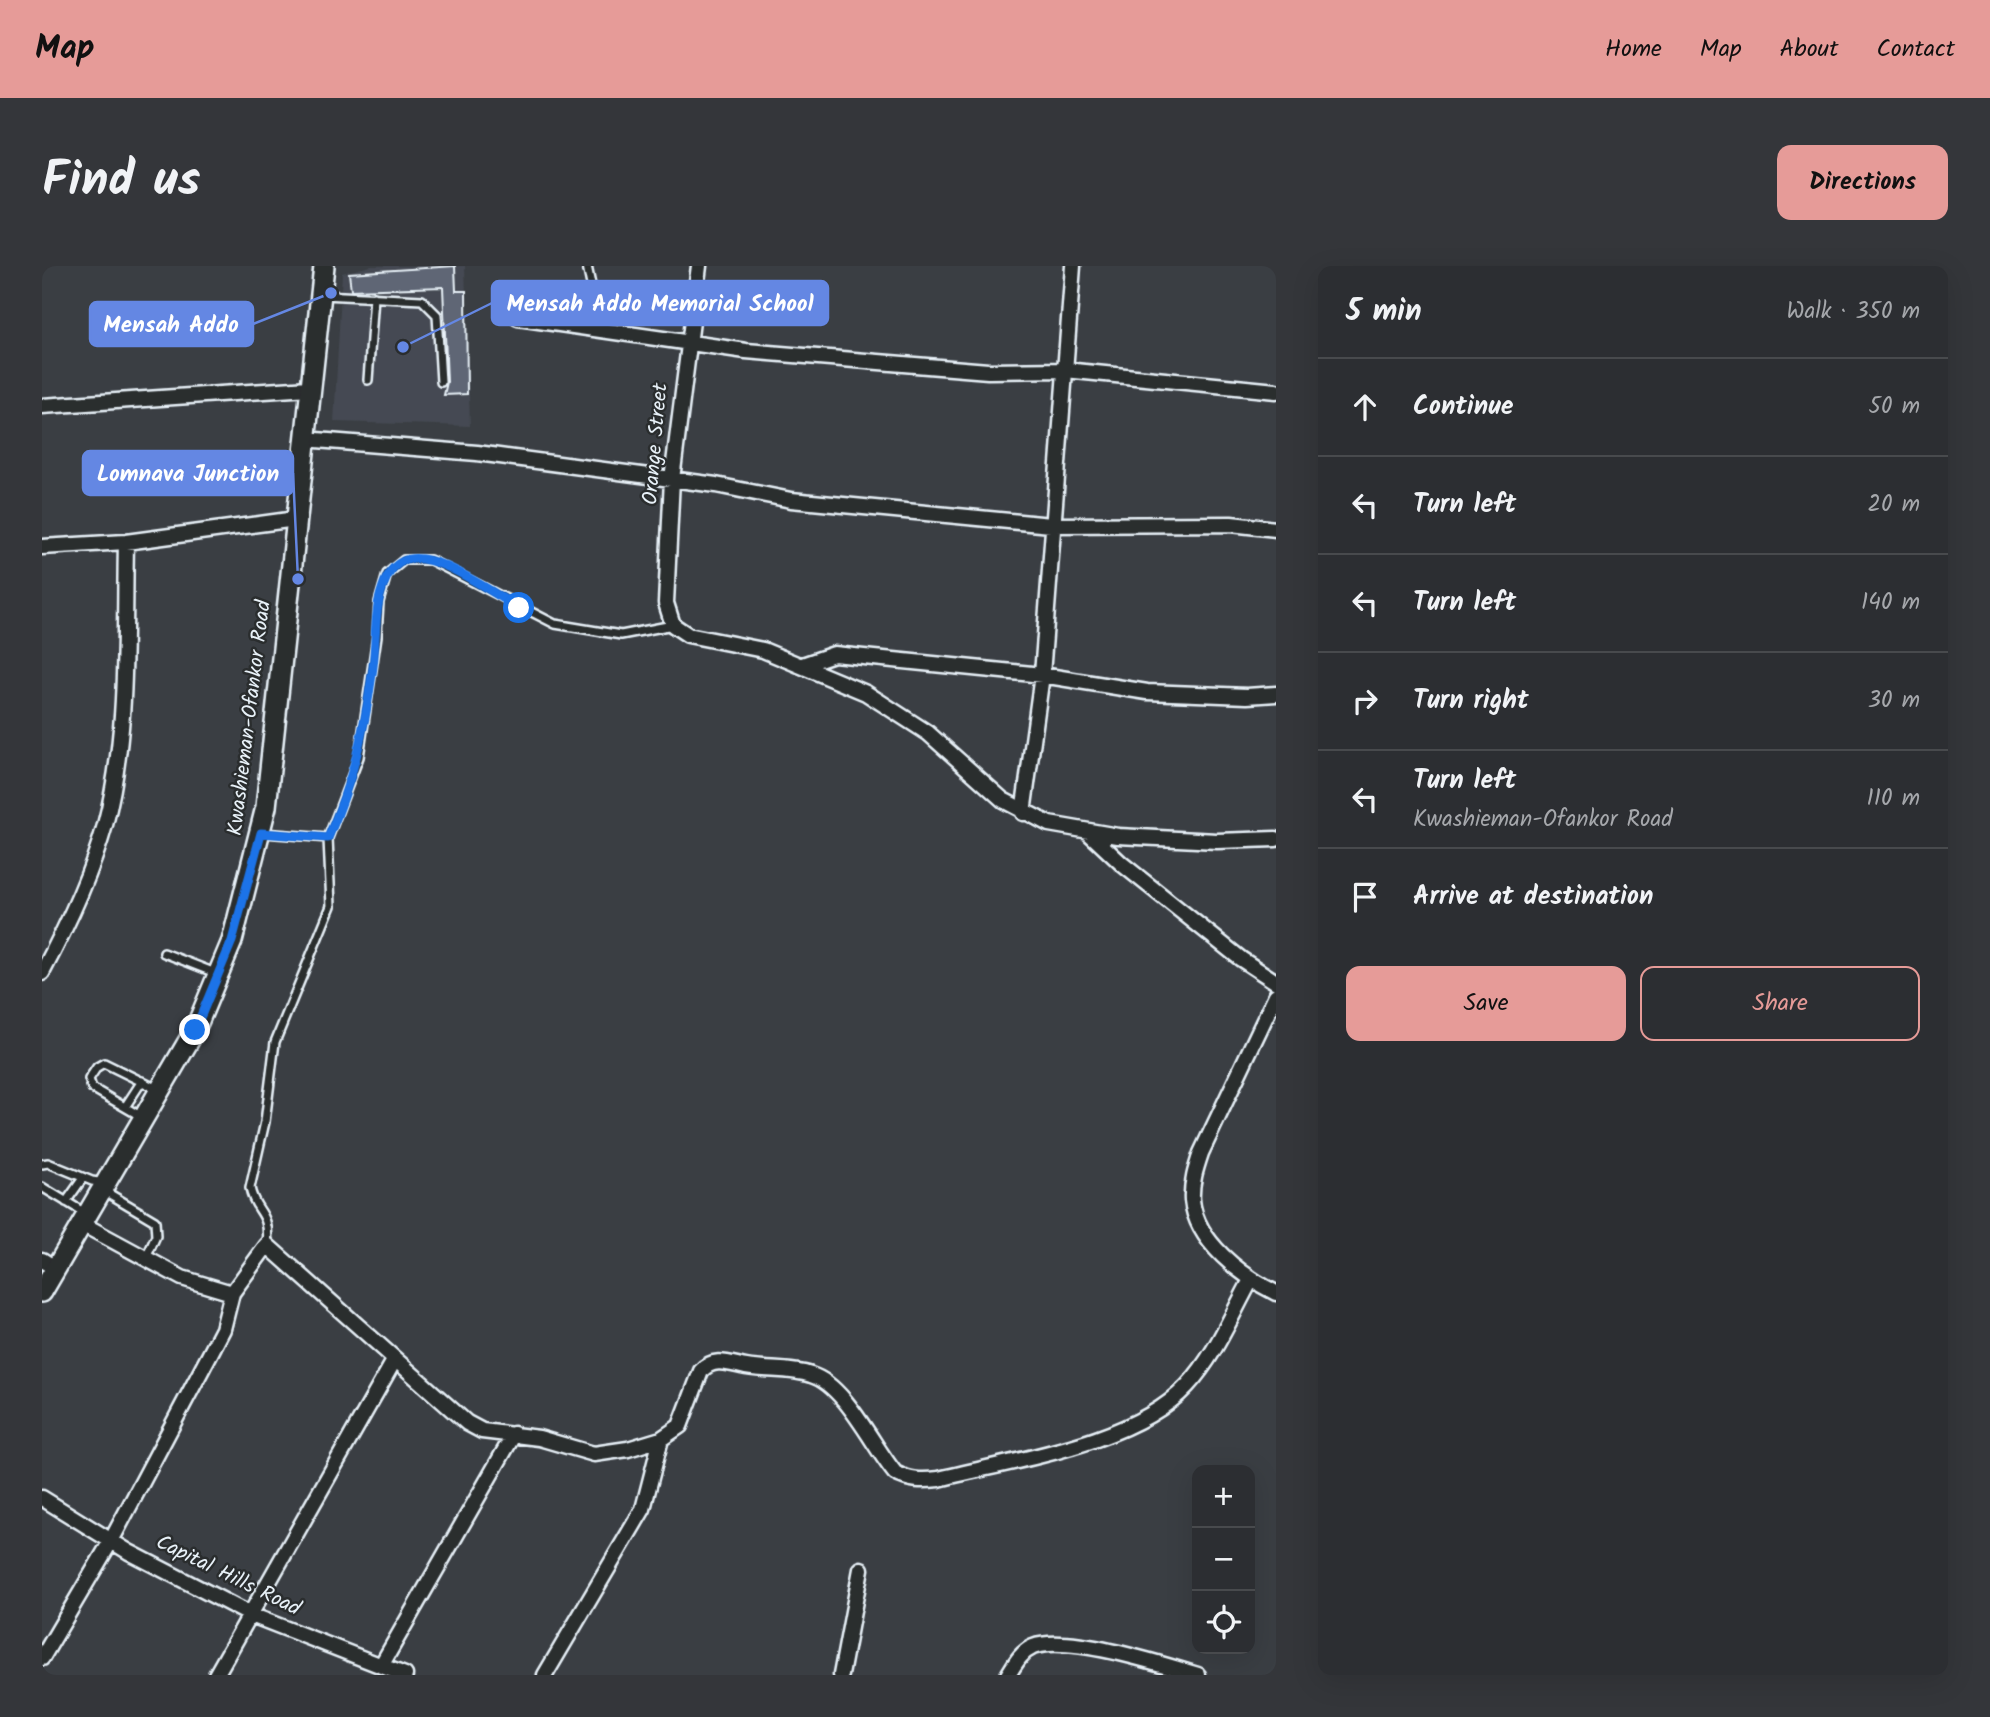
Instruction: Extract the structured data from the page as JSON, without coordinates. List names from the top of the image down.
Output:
{
  "streets": {
    "main road": ["Kwashieman-Ofankor Road"],
    "street": ["Orange Street", "Capital Hills Road"]
  },
  "places": ["Mensah Addo", "Mensah Addo Memorial School", "Lomnava Junction"],
  "page": {
    "header": "Map",
    "nav": [
      "Home",
      "Map",
      "About",
      "Contact"
    ],
    "title": "Find us",
    "buttons": [
      "Directions",
      ["Save", "Share"]
    ],
    "heading": ["5 min", "Walk · 350 m"],
    "list": [
      ["Continue", "50 m"],
      ["Turn left", "20 m"],
      ["Turn left", "140 m"],
      ["Turn right", "30 m"],
      ["Turn left", "Kwashieman-Ofankor Road", "110 m"],
      "Arrive at destination"
    ],
    "map_buttons": ["+", "−"]
  }
}
